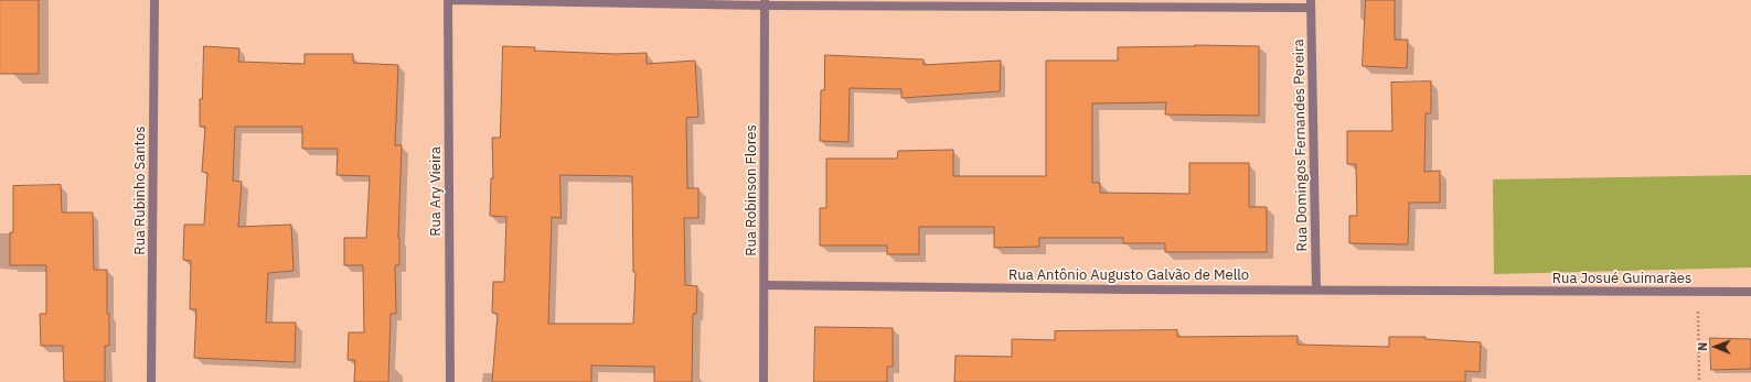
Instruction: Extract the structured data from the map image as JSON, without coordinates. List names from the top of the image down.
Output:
{
  "streets": {
    "street": [
      "Rua Domingos Fernandes Pereira",
      "Rua Rubinho Santos",
      "Rua Robinson Flores",
      "Rua Ary Vieira",
      "Rua Antônio Augusto Galvão de Mello",
      "Rua Josué Guimarães"
    ]
  },
  "crossings": [
    ["Rua Domingos Fernandes Pereira", "Rua Antônio Augusto Galvão de Mello"],
    ["Rua Robinson Flores", "Rua Antônio Augusto Galvão de Mello"],
    ["Rua Antônio Augusto Galvão de Mello", "Rua Josué Guimarães"]
  ],
  "north": "left"
}
